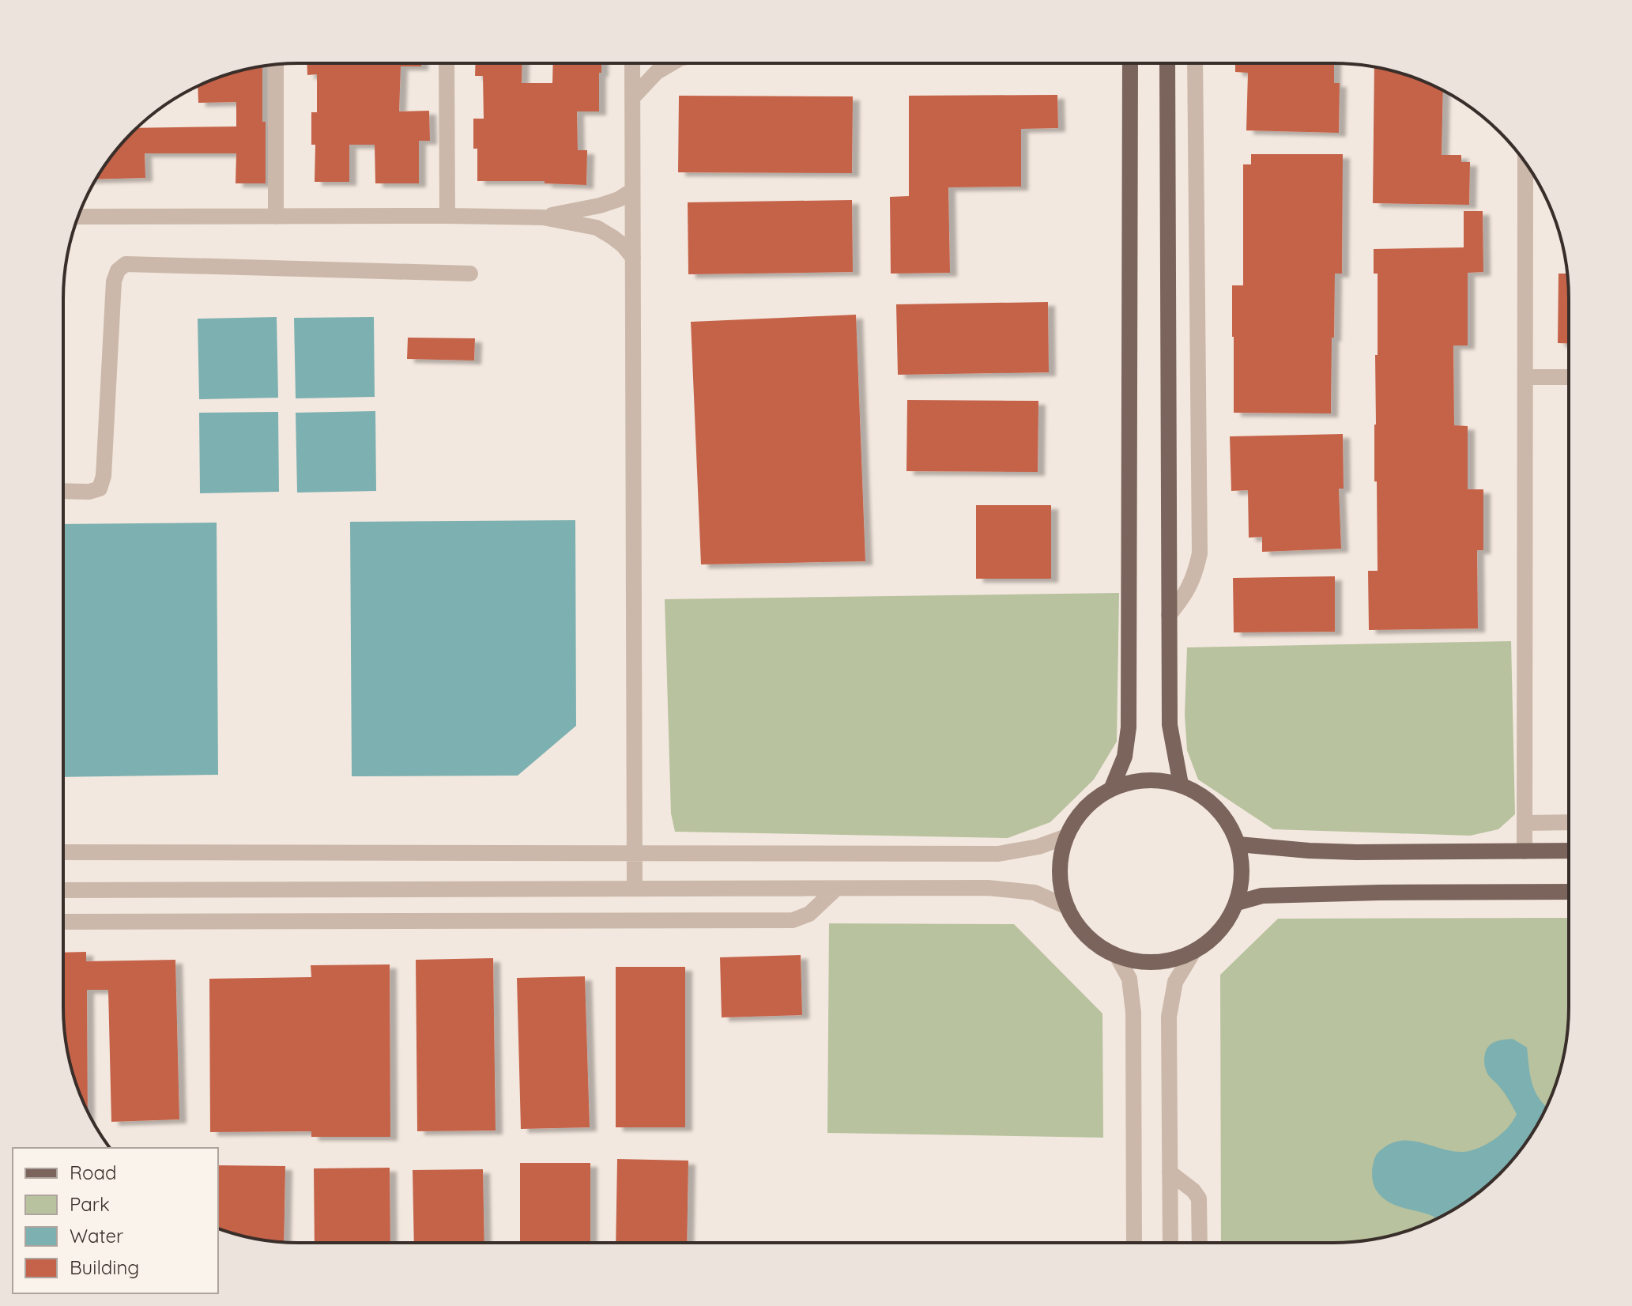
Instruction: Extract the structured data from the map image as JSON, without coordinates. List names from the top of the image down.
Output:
{
  "legend": [
    "Road",
    "Park",
    "Water",
    "Building"
  ]
}
